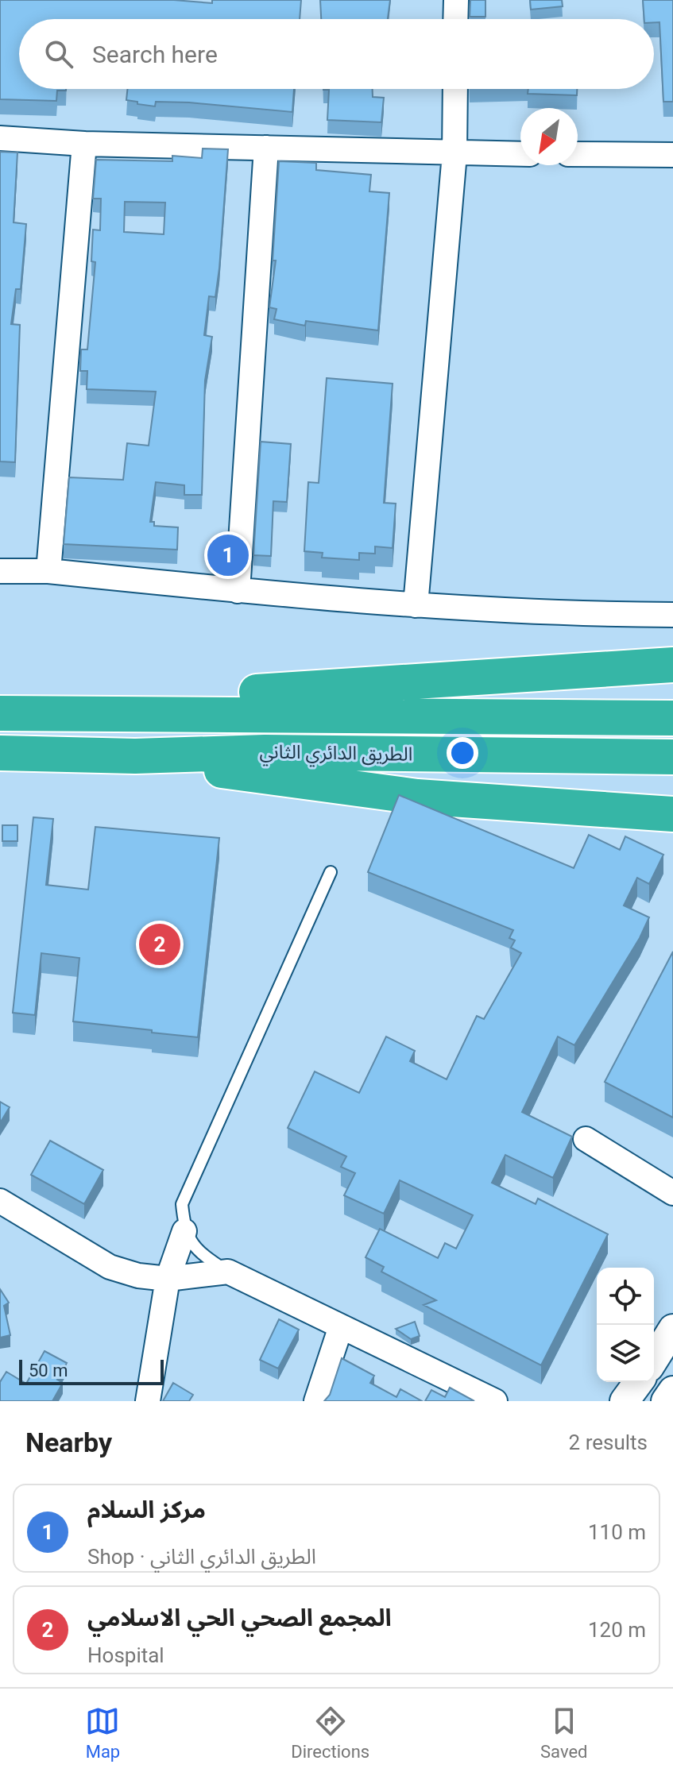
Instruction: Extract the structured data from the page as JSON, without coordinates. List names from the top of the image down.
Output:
{
  "streets": {
    "highway": ["الطريق الدائري الثاني"]
  },
  "scale_bar": "50 m",
  "north": "bottom left",
  "page": {
    "search": "Search here",
    "pins": ["1", "2"],
    "scale": "50 m",
    "heading": ["Nearby", "2 results"],
    "list": [
      {
        "mark": "1",
        "name": "مركز السلام",
        "note": "Shop · الطريق الدائري الثاني",
        "value": "110 m"
      },
      {
        "mark": "2",
        "name": "المجمع الصحي الحي الاسلامي",
        "note": "Hospital",
        "value": "120 m"
      }
    ],
    "nav": ["Map", "Directions", "Saved"]
  }
}
